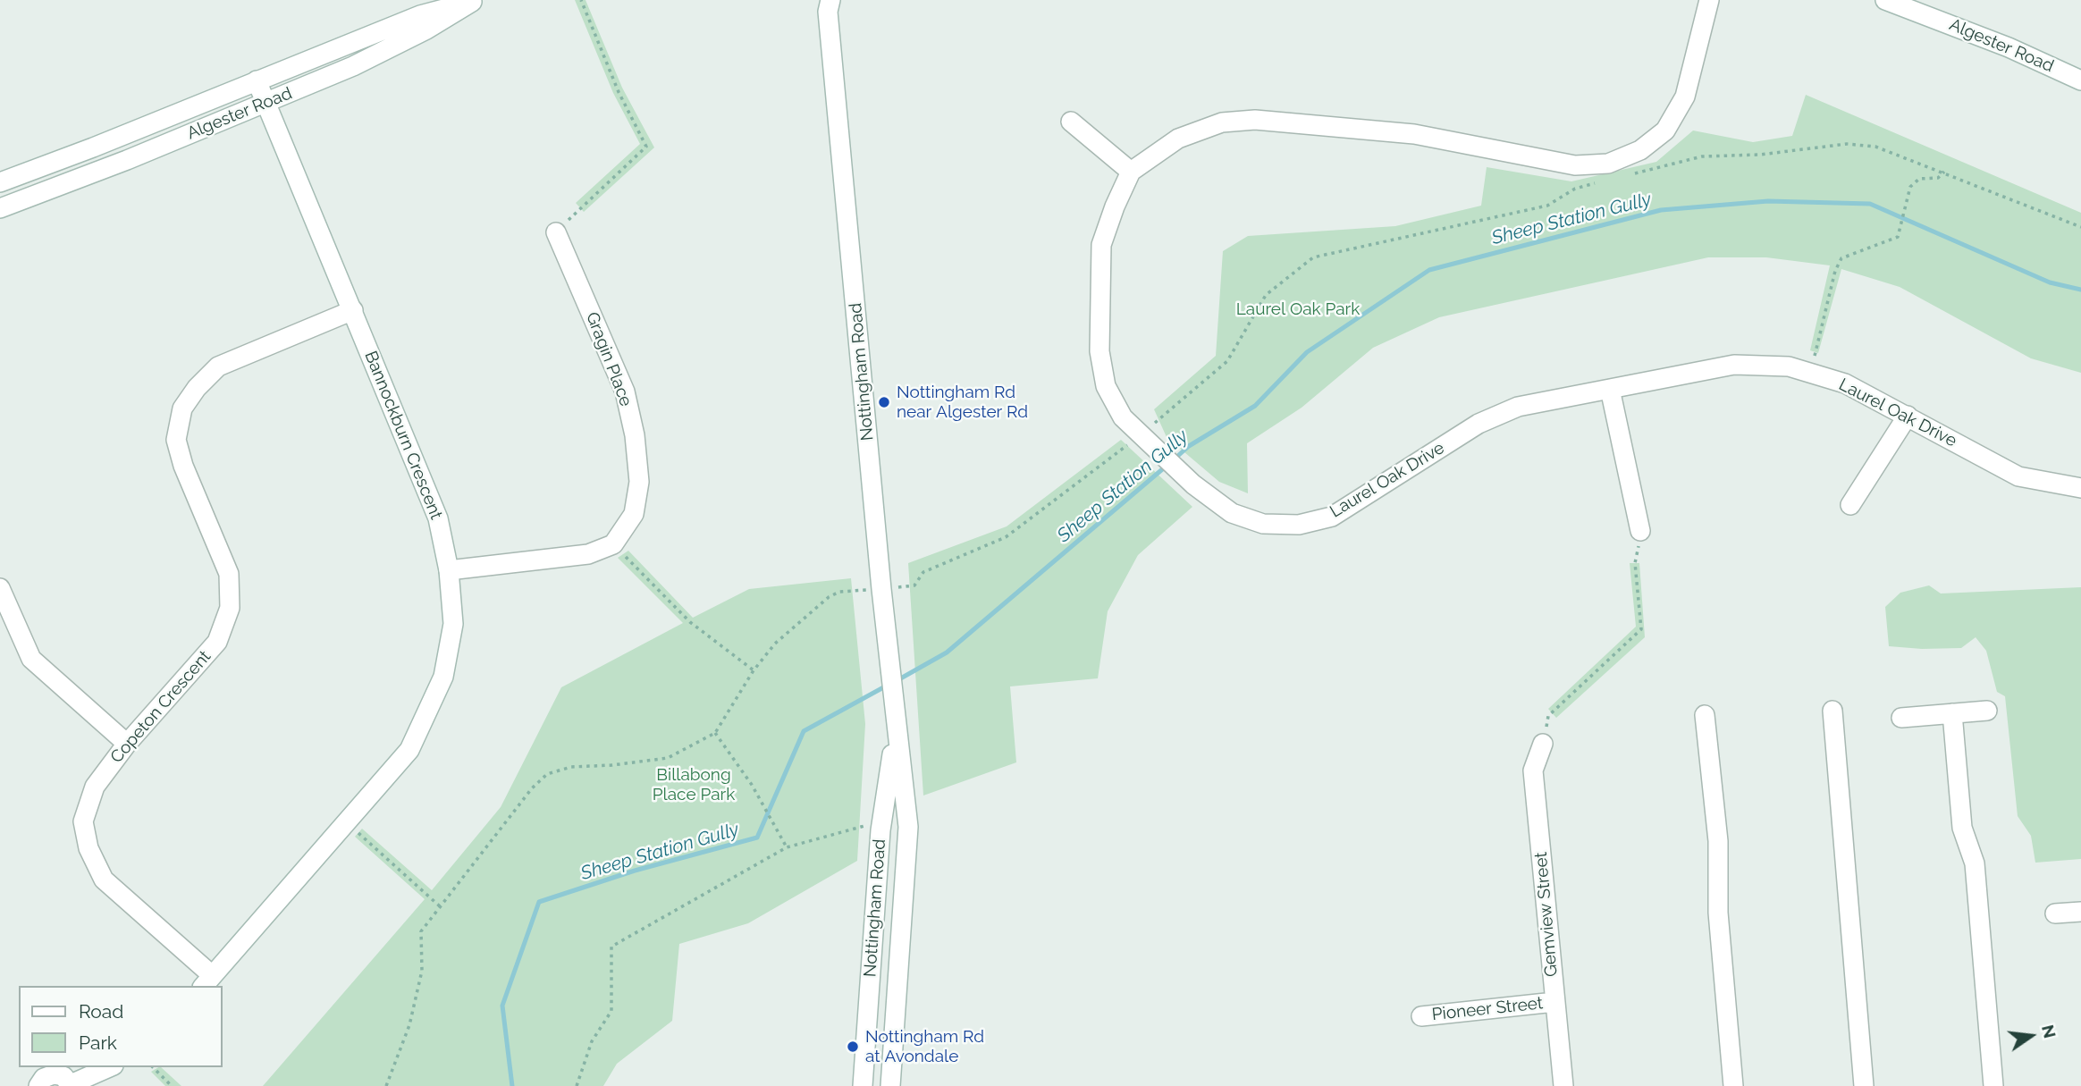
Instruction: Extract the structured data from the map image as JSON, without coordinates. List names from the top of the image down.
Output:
{
  "streets": {
    "street": [
      "Algester Road",
      "Gragin Place",
      "Nottingham Road",
      "Laurel Oak Drive",
      "Bannockburn Crescent",
      "Copeton Crescent",
      "Gemview Street",
      "Pioneer Street"
    ]
  },
  "crossings": [
    ["Algester Road", "Bannockburn Crescent"],
    ["Bannockburn Crescent", "Copeton Crescent"],
    ["Gemview Street", "Pioneer Street"]
  ],
  "water": ["Sheep Station Gully"],
  "parks": ["Laurel Oak Park", "Billabong Place Park"],
  "places": ["Nottingham Rd near Algester Rd", "Nottingham Rd at Avondale"],
  "legend": ["Road", "Park"],
  "north": "right"
}
